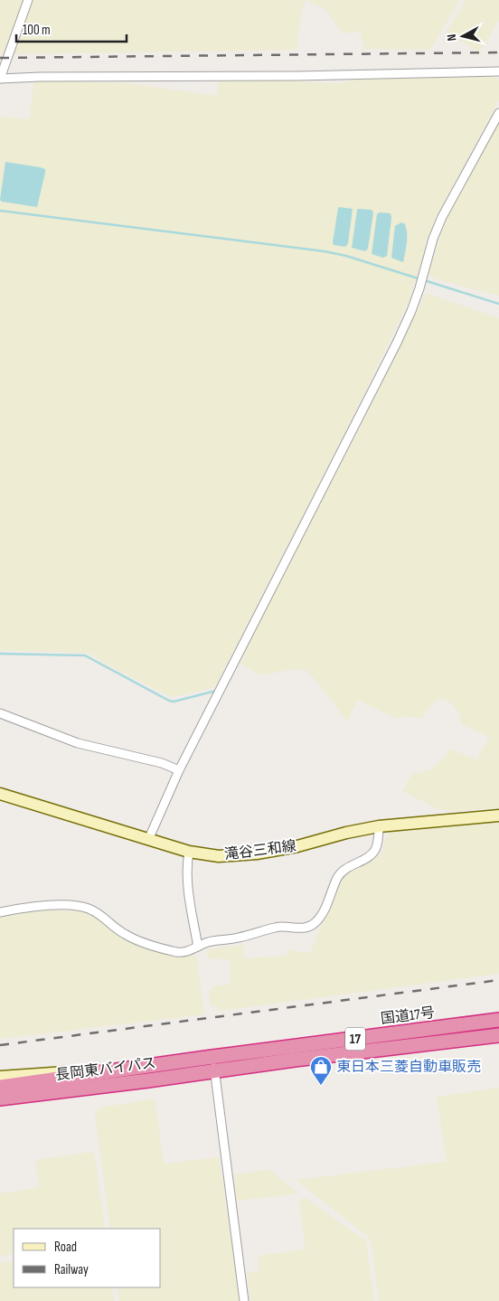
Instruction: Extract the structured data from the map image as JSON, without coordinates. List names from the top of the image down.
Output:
{
  "streets": {
    "highway": ["国道17号", "17", "長岡東バイパス"],
    "main road": ["滝谷三和線"]
  },
  "crossings": [
    ["国道17号", "長岡東バイパス"]
  ],
  "places": {
    "shop": ["東日本三菱自動車販売"]
  },
  "legend": ["Road", "Railway"],
  "scale_bar": "100 m",
  "north": "left"
}
